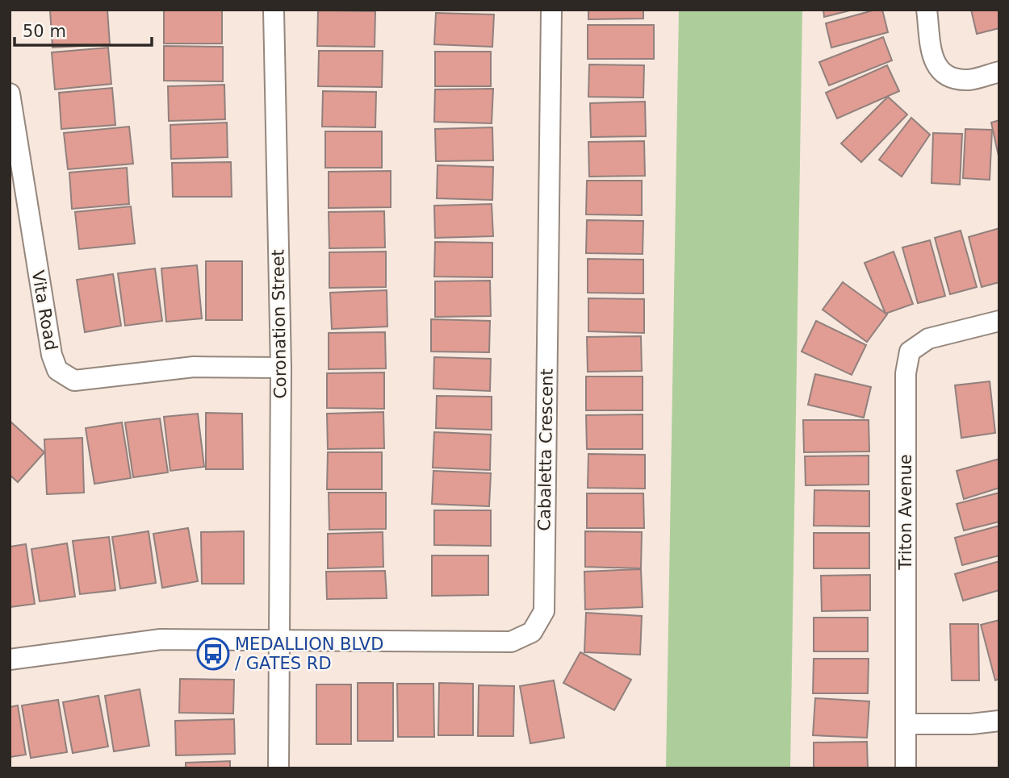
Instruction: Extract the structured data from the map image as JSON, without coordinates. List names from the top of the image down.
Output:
{
  "streets": {
    "street": [
      "Vita Road",
      "Coronation Street",
      "Cabaletta Crescent",
      "Triton Avenue"
    ]
  },
  "crossings": [
    ["Vita Road", "Coronation Street"],
    ["Coronation Street", "Cabaletta Crescent"]
  ],
  "places": {
    "bus stop": ["MEDALLION BLVD / GATES RD"]
  },
  "scale_bar": "50 m"
}
